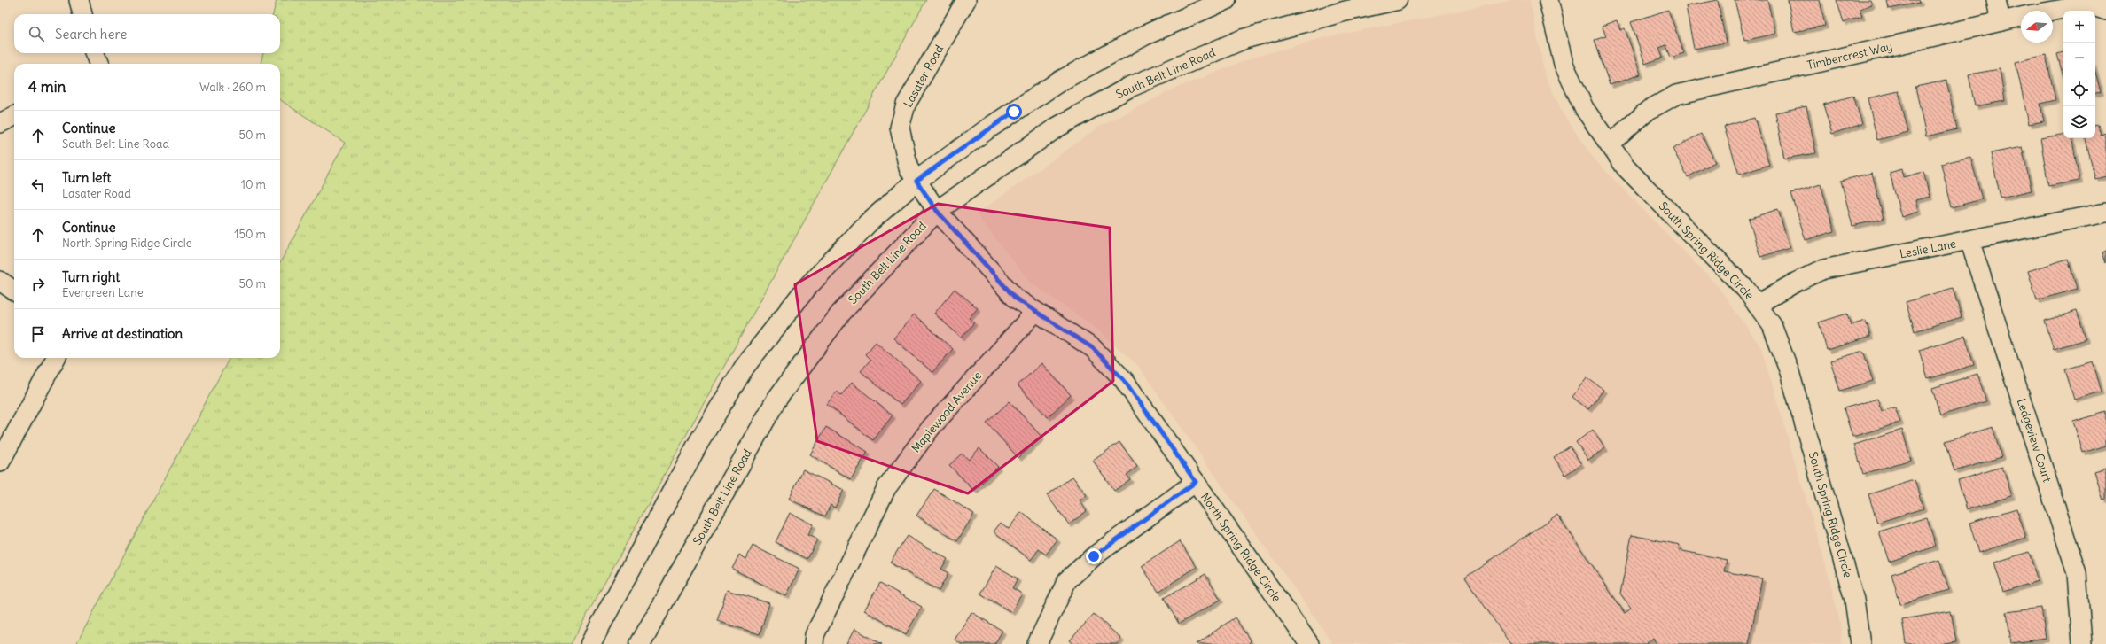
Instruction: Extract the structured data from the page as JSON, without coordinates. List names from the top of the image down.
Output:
{
  "streets": {
    "main road": ["South Belt Line Road"],
    "street": [
      "Timbercrest Way",
      "Lasater Road",
      "Leslie Lane",
      "South Spring Ridge Circle",
      "Maplewood Avenue",
      "Ledgeview Court",
      "North Spring Ridge Circle"
    ]
  },
  "crossings": [
    ["Timbercrest Way", "South Spring Ridge Circle"],
    ["South Belt Line Road", "Lasater Road"],
    ["South Belt Line Road", "North Spring Ridge Circle"],
    ["Lasater Road", "North Spring Ridge Circle"],
    ["Leslie Lane", "South Spring Ridge Circle"],
    ["Leslie Lane", "Ledgeview Court"],
    ["Maplewood Avenue", "North Spring Ridge Circle"]
  ],
  "north": "left",
  "page": {
    "map_buttons": ["+", "−"],
    "search": "Search here",
    "heading": ["4 min", "Walk · 260 m"],
    "list": [
      ["Continue", "South Belt Line Road", "50 m"],
      ["Turn left", "Lasater Road", "10 m"],
      ["Continue", "North Spring Ridge Circle", "150 m"],
      ["Turn right", "Evergreen Lane", "50 m"],
      "Arrive at destination"
    ]
  }
}
